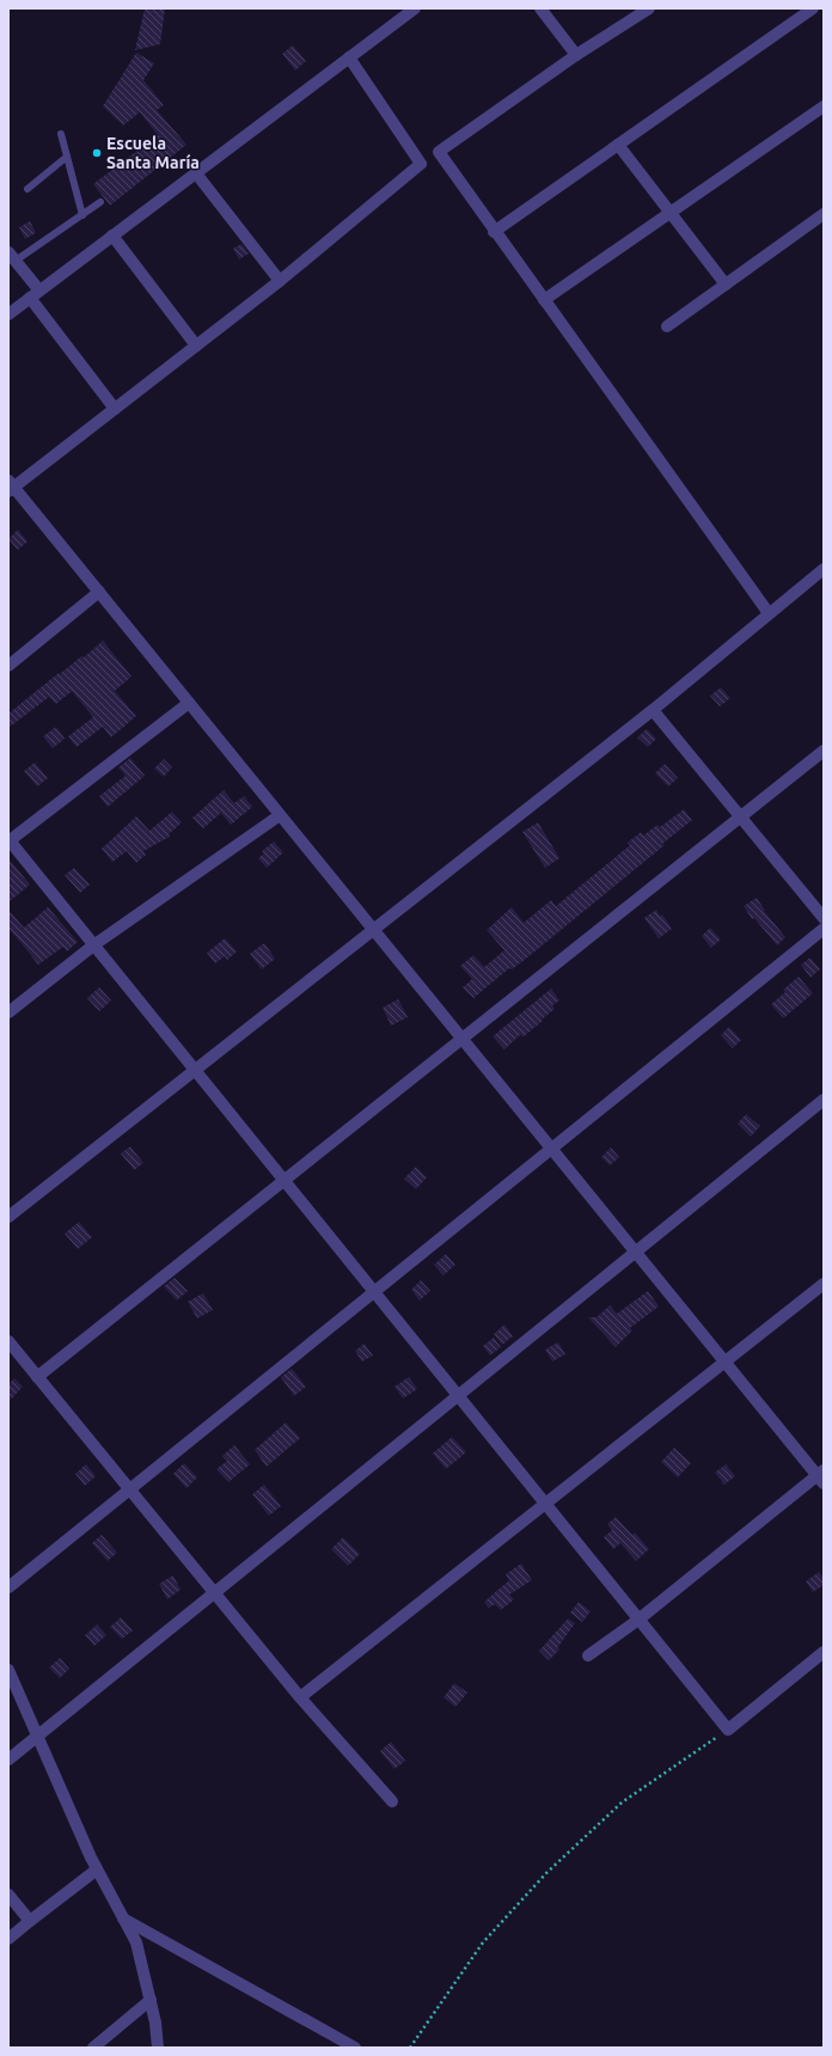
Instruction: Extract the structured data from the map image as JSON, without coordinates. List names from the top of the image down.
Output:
{
  "places": ["Escuela Santa María"]
}
